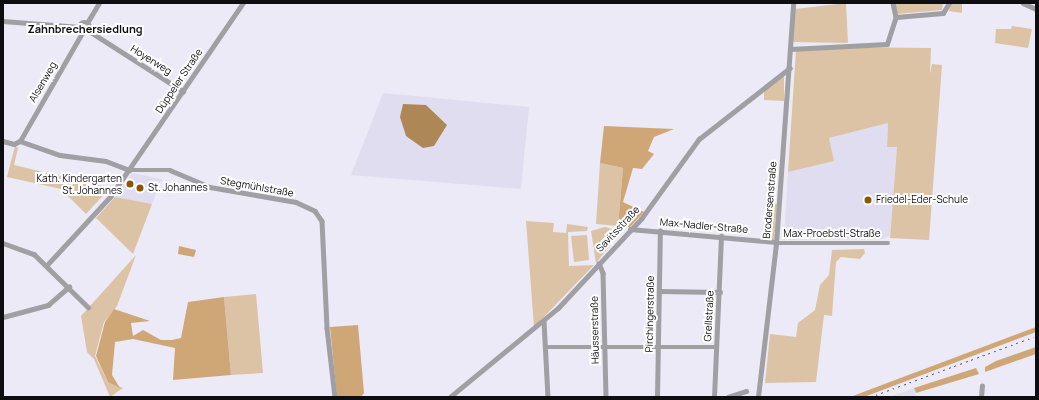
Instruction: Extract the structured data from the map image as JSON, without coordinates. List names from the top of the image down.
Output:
{
  "streets": {
    "street": [
      "Hoyerweg",
      "Düppeler Straße",
      "Alsenweg",
      "Stegmühlstraße",
      "Brodersenstraße",
      "Max-Nadler-Straße",
      "Savitsstraße",
      "Max-Proebstl-Straße",
      "Pirchingerstraße",
      "Grellstraße",
      "Häusserstraße"
    ]
  },
  "crossings": [
    ["Hoyerweg", "Düppeler Straße"],
    ["Düppeler Straße", "Stegmühlstraße"],
    ["Brodersenstraße", "Max-Nadler-Straße"],
    ["Brodersenstraße", "Savitsstraße"],
    ["Brodersenstraße", "Max-Proebstl-Straße"],
    ["Max-Nadler-Straße", "Savitsstraße"],
    ["Max-Nadler-Straße", "Max-Proebstl-Straße"],
    ["Max-Nadler-Straße", "Pirchingerstraße"],
    ["Max-Nadler-Straße", "Grellstraße"],
    ["Savitsstraße", "Häusserstraße"]
  ],
  "districts": ["Zahnbrechersiedlung"],
  "places": ["Kath. Kindergarten St. Johannes", "St. Johannes", "Friedel-Eder-Schule"]
}
